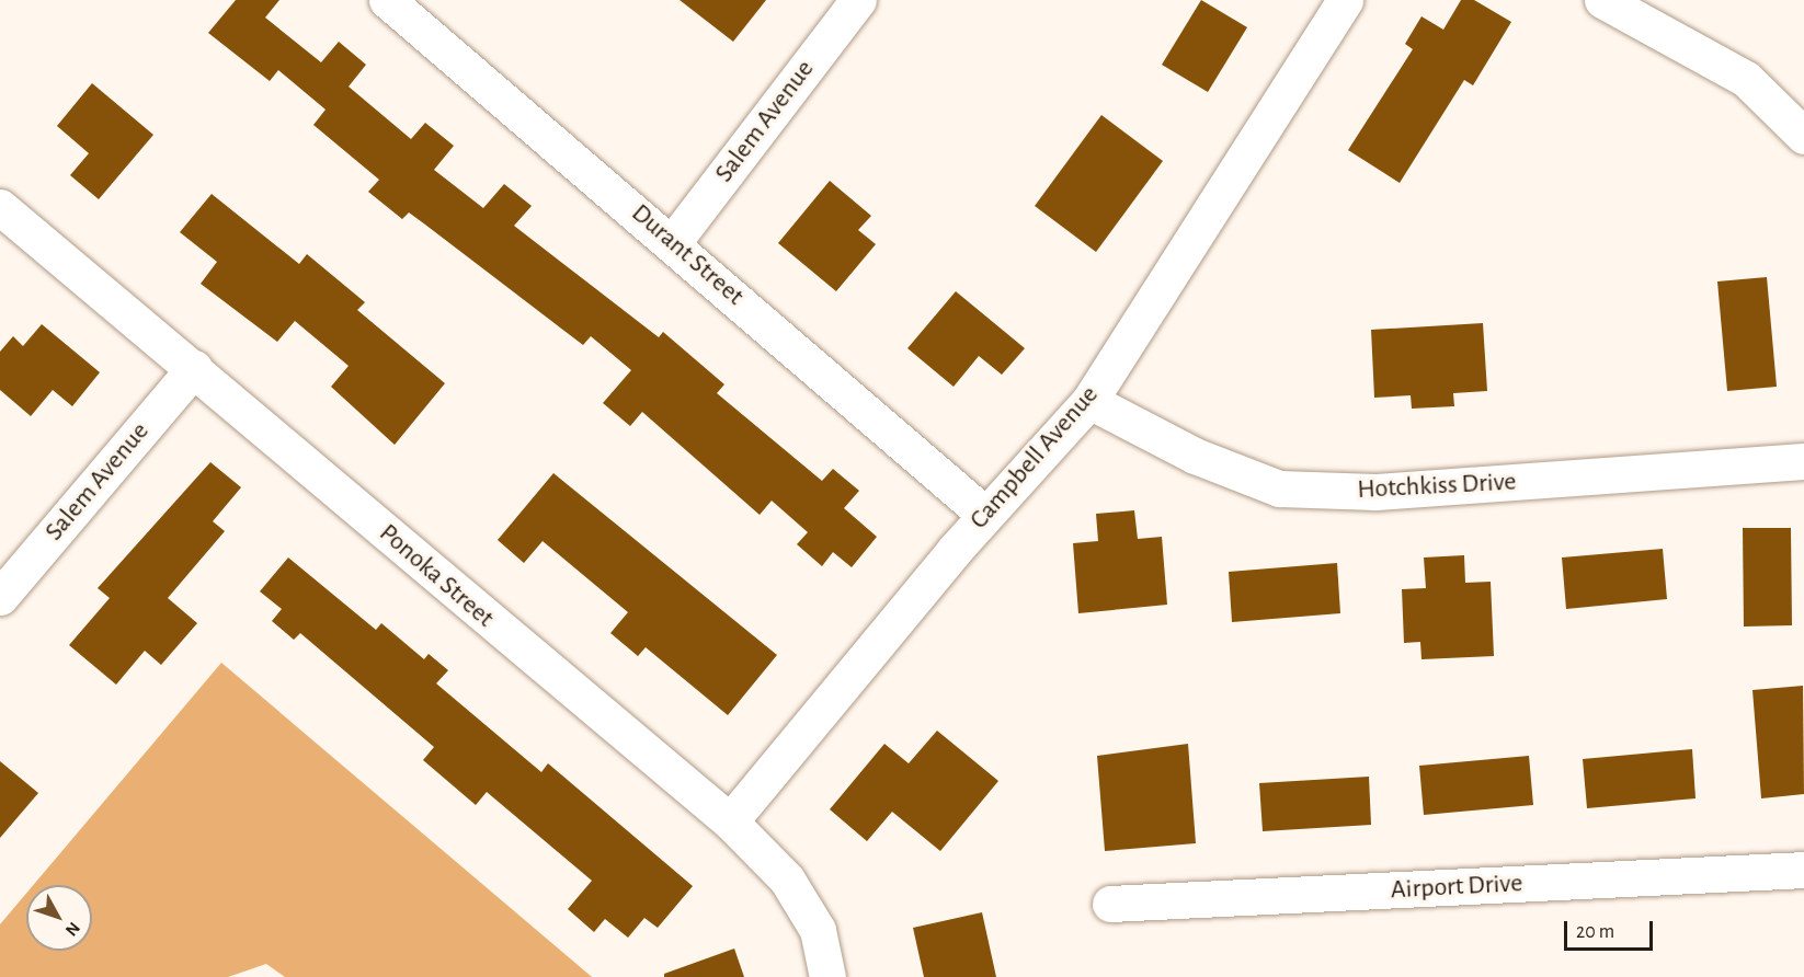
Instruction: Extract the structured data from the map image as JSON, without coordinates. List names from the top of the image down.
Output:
{
  "streets": {
    "street": [
      "Salem Avenue",
      "Durant Street",
      "Campbell Avenue",
      "Hotchkiss Drive",
      "Ponoka Street",
      "Airport Drive"
    ]
  },
  "crossings": [
    ["Salem Avenue", "Durant Street"],
    ["Salem Avenue", "Ponoka Street"],
    ["Durant Street", "Campbell Avenue"],
    ["Campbell Avenue", "Hotchkiss Drive"],
    ["Campbell Avenue", "Ponoka Street"]
  ],
  "scale_bar": "20 m",
  "north": "bottom right"
}
